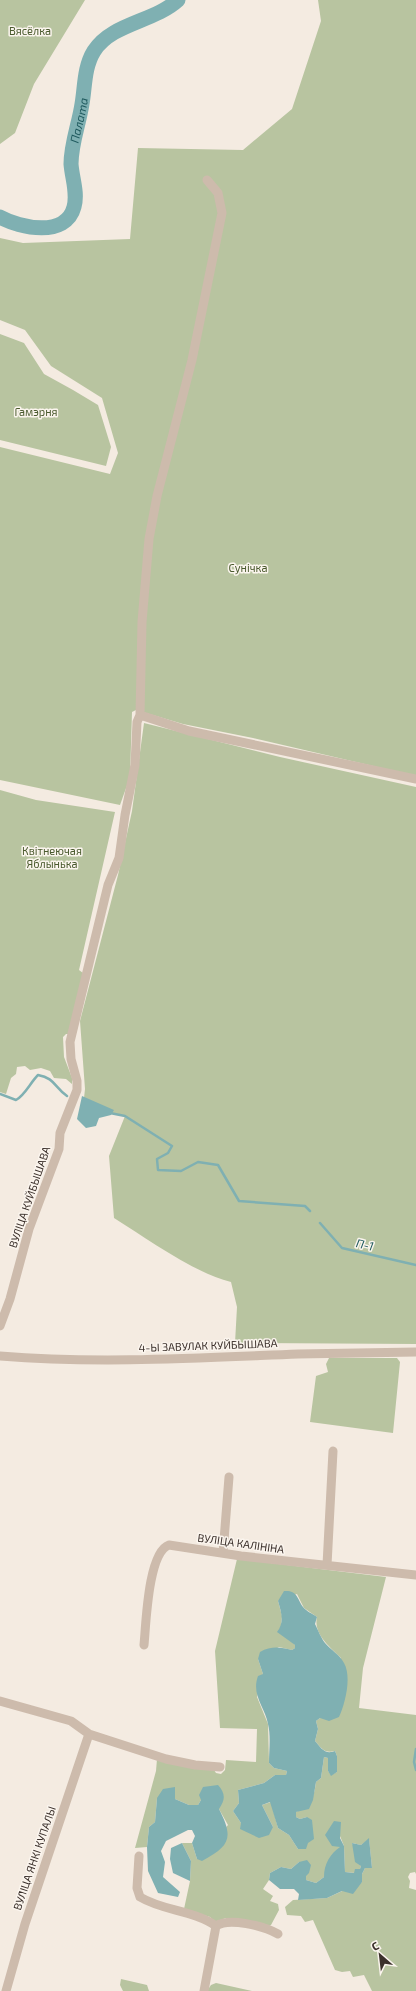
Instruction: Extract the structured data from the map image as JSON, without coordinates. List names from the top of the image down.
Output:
{
  "streets": {
    "street": [
      "ВУЛІЦА КУЙБЫШАВА",
      "4-Ы ЗАВУЛАК КУЙБЫШАВА",
      "ВУЛІЦА КАЛІНІНА",
      "ВУЛІЦА ЯНКІ КУПАЛЫ"
    ]
  },
  "water": ["Палата", "П-1"],
  "parks": [
    "Вясёлка",
    "Гамэрня",
    "Сунічка",
    "Квітнеючая Яблынька"
  ],
  "north": "top left"
}
